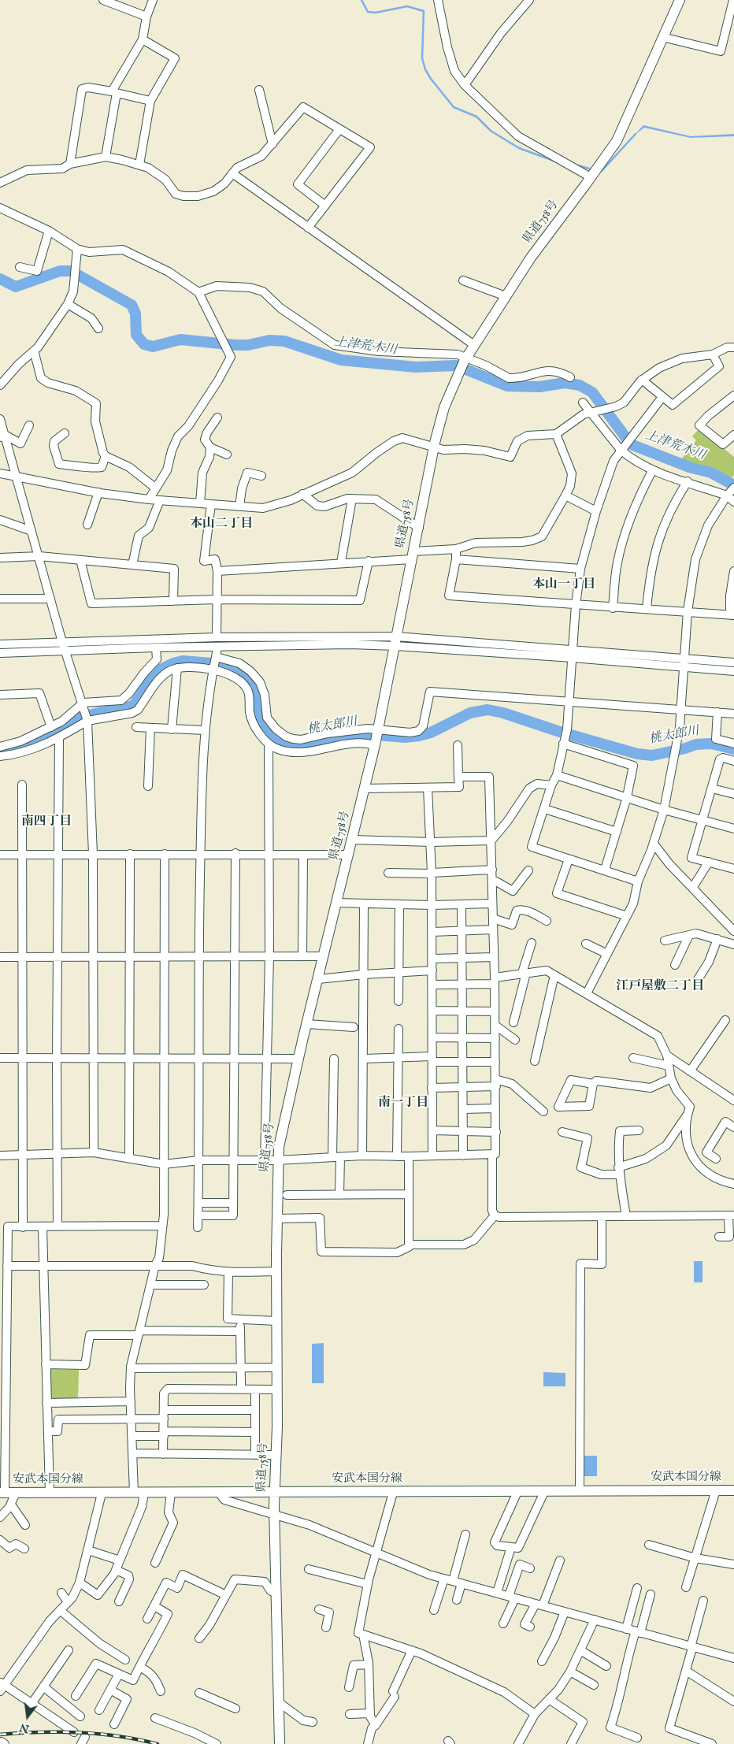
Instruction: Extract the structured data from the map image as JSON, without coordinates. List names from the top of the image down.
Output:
{
  "streets": {
    "main road": ["県道758号", "安武本国分線"]
  },
  "crossings": [
    ["県道758号", "安武本国分線"]
  ],
  "districts": [
    "本山二丁目",
    "本山一丁目",
    "南四丁目",
    "江戸屋敷二丁目",
    "南一丁目"
  ],
  "water": ["上津荒木川", "桃太郎川"],
  "north": "bottom"
}
